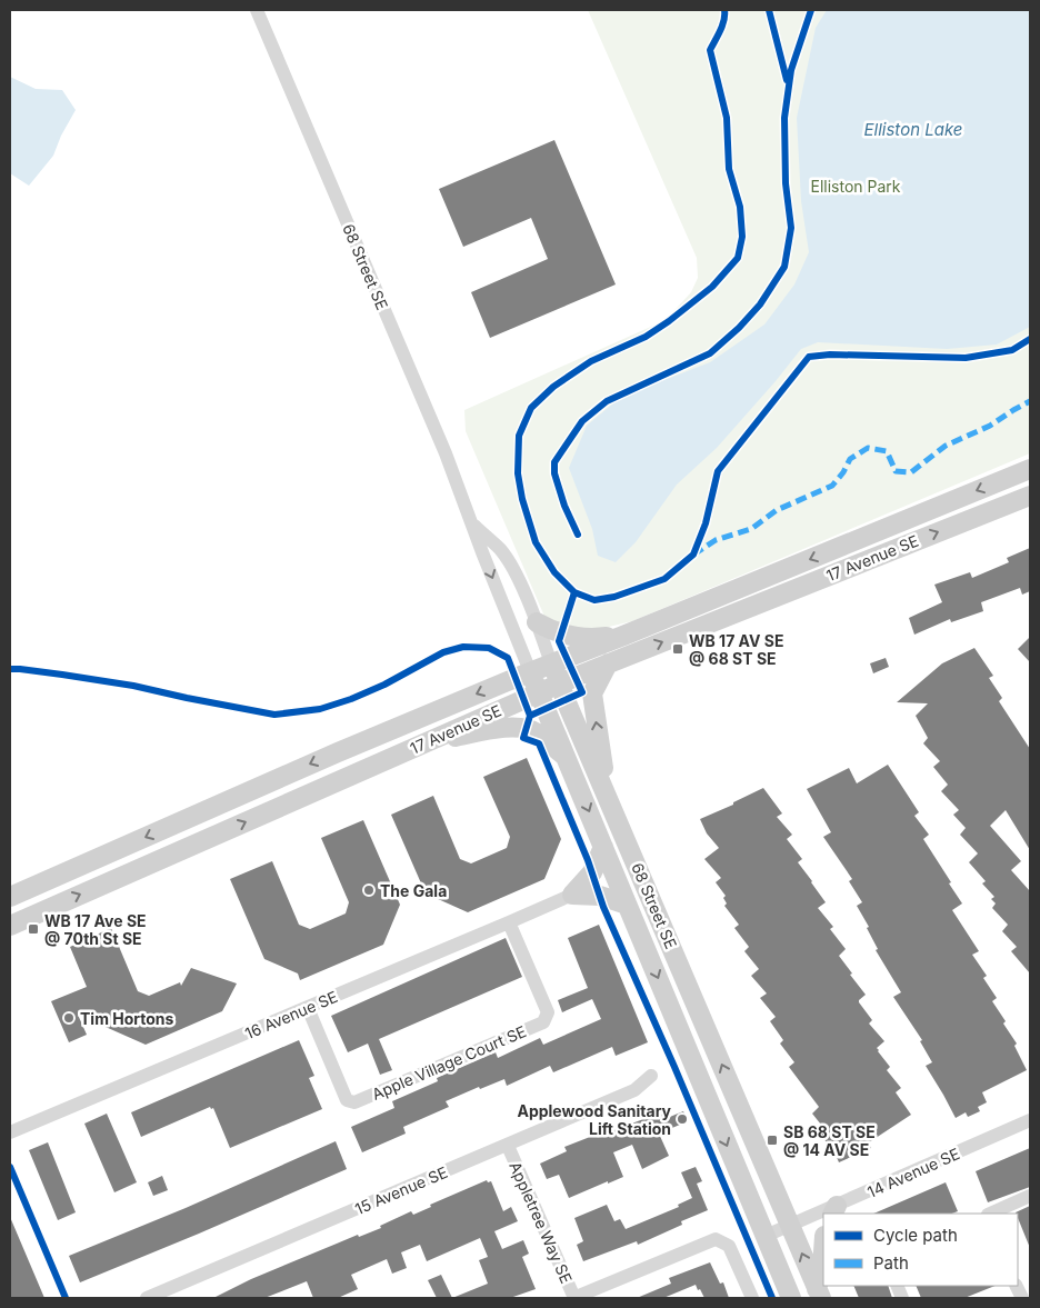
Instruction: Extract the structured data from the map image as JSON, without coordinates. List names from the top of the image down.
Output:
{
  "streets": {
    "main road": ["68 Street SE", "17 Avenue SE"],
    "street": [
      "16 Avenue SE",
      "Apple Village Court SE",
      "14 Avenue SE",
      "15 Avenue SE",
      "Appletree Way SE"
    ]
  },
  "crossings": [
    ["68 Street SE", "17 Avenue SE"],
    ["68 Street SE", "14 Avenue SE"],
    ["16 Avenue SE", "Apple Village Court SE"],
    ["15 Avenue SE", "Appletree Way SE"]
  ],
  "water": ["Elliston Lake"],
  "parks": ["Elliston Park"],
  "places": {
    "transit": ["WB 17 AV SE @ 68 ST SE", "WB 17 Ave SE @ 70th St SE", "SB 68 ST SE @ 14 AV SE"],
    "other": ["The Gala", "Tim Hortons", "Applewood Sanitary Lift Station"]
  },
  "legend": ["Cycle path", "Path"]
}
